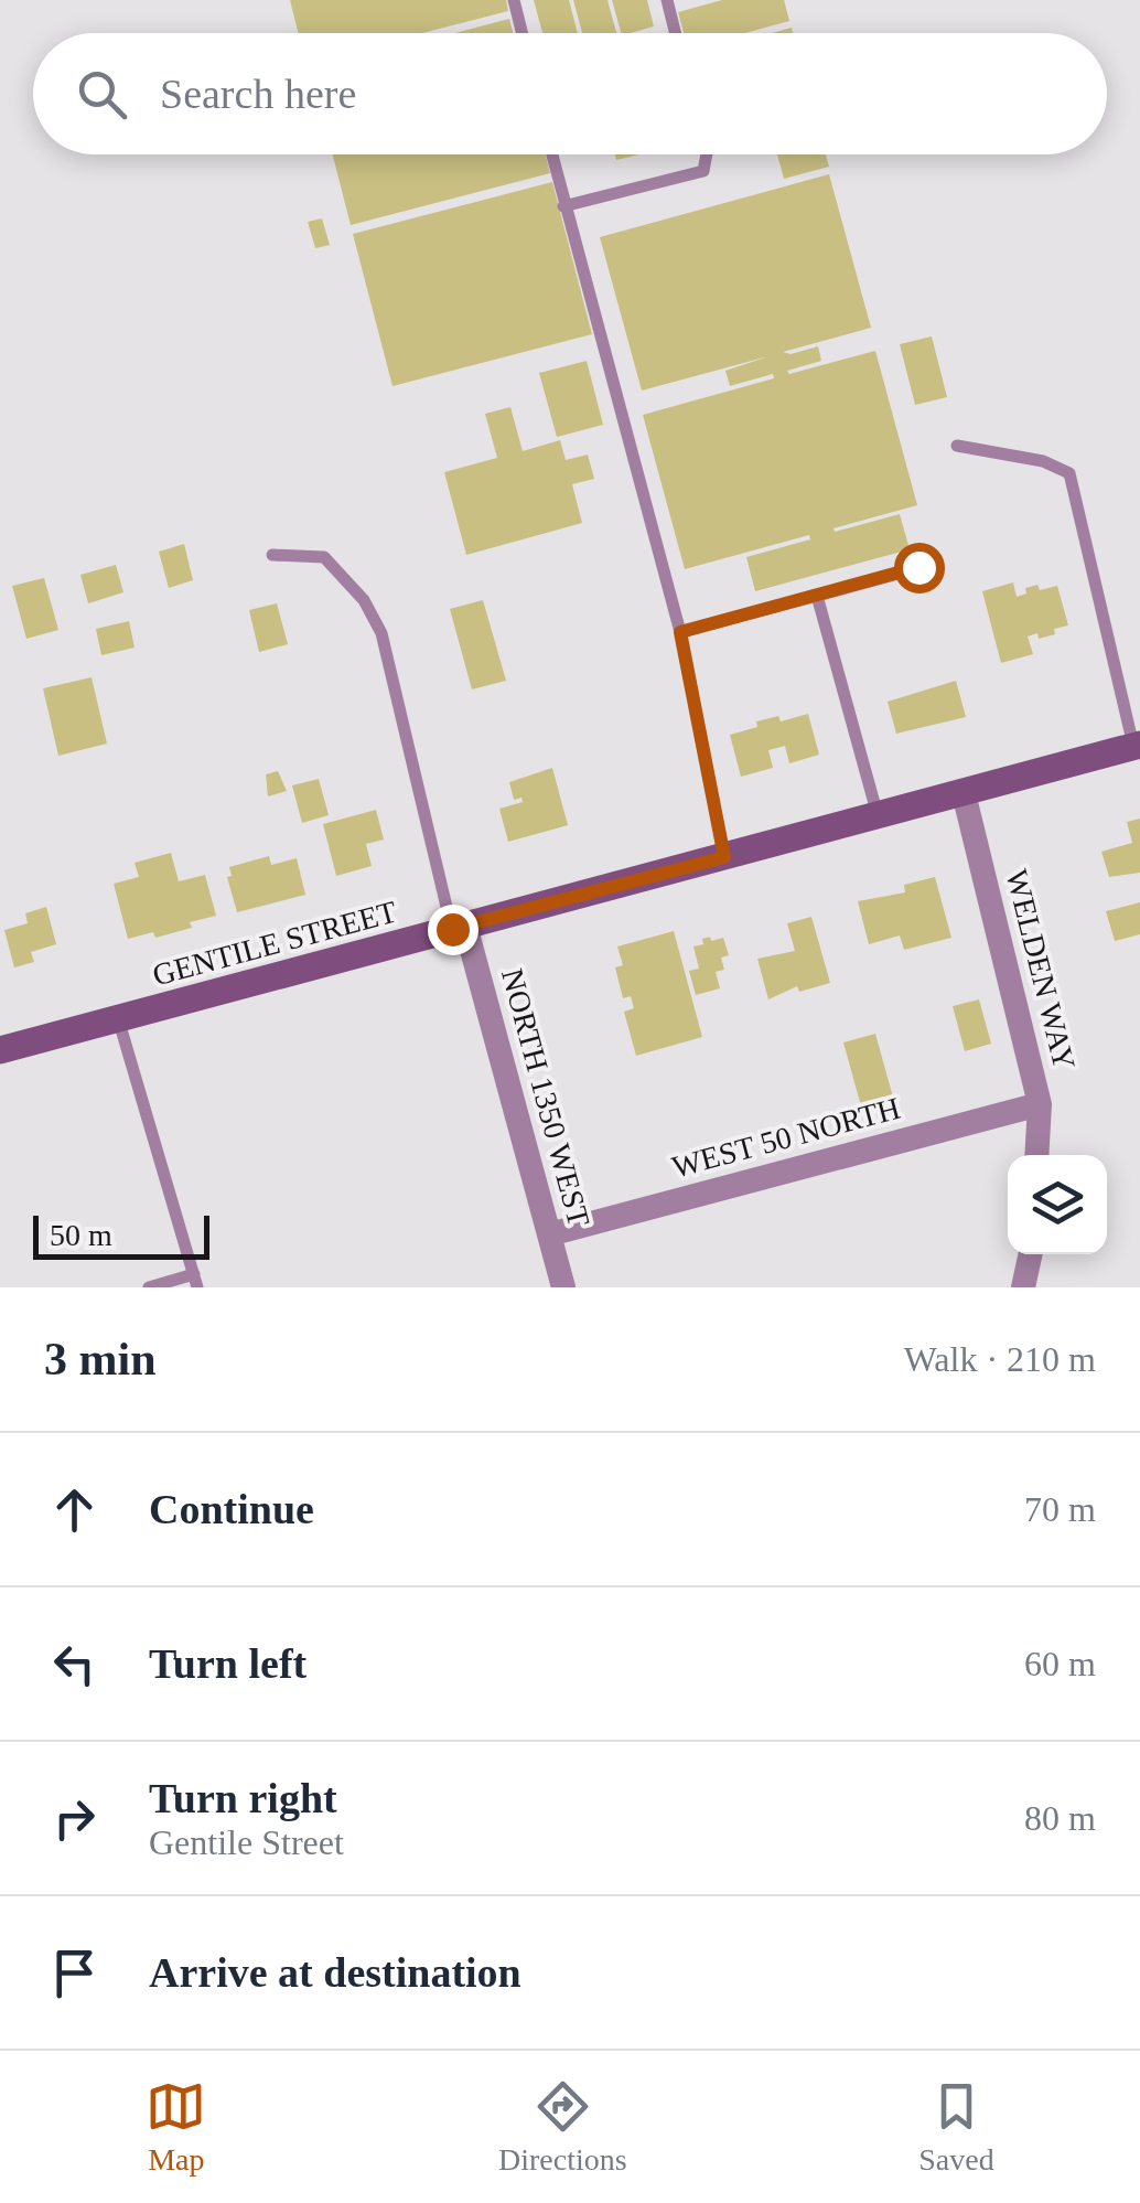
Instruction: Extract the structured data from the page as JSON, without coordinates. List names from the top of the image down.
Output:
{
  "streets": {
    "main road": ["GENTILE STREET"],
    "street": ["WELDEN WAY", "NORTH 1350 WEST", "WEST 50 NORTH"]
  },
  "crossings": [
    ["GENTILE STREET", "WELDEN WAY"],
    ["GENTILE STREET", "NORTH 1350 WEST"],
    ["WELDEN WAY", "WEST 50 NORTH"],
    ["NORTH 1350 WEST", "WEST 50 NORTH"]
  ],
  "scale_bar": "50 m",
  "page": {
    "search": "Search here",
    "scale": "50 m",
    "heading": ["3 min", "Walk · 210 m"],
    "list": [
      ["Continue", "70 m"],
      ["Turn left", "60 m"],
      ["Turn right", "Gentile Street", "80 m"],
      "Arrive at destination"
    ],
    "nav": ["Map", "Directions", "Saved"]
  }
}
